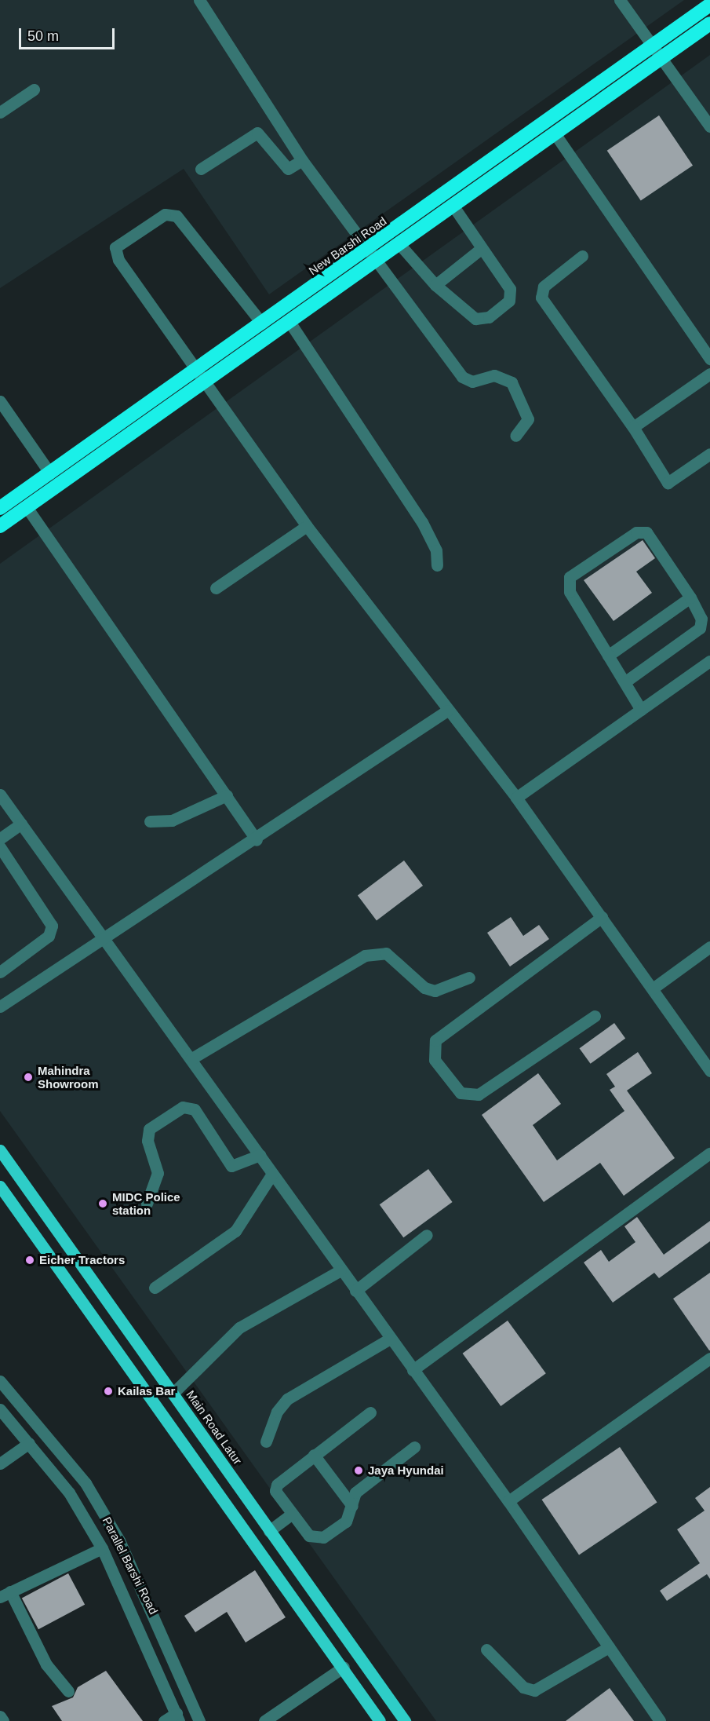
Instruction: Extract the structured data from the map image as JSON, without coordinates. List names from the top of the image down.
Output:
{
  "streets": {
    "highway": ["New Barshi Road"],
    "main road": ["Main Road Latur"],
    "street": ["Parallel Barshi Road"]
  },
  "places": [
    "Mahindra Showroom",
    "MIDC Police station",
    "Eicher Tractors",
    "Kailas Bar",
    "Jaya Hyundai"
  ],
  "scale_bar": "50 m"
}
